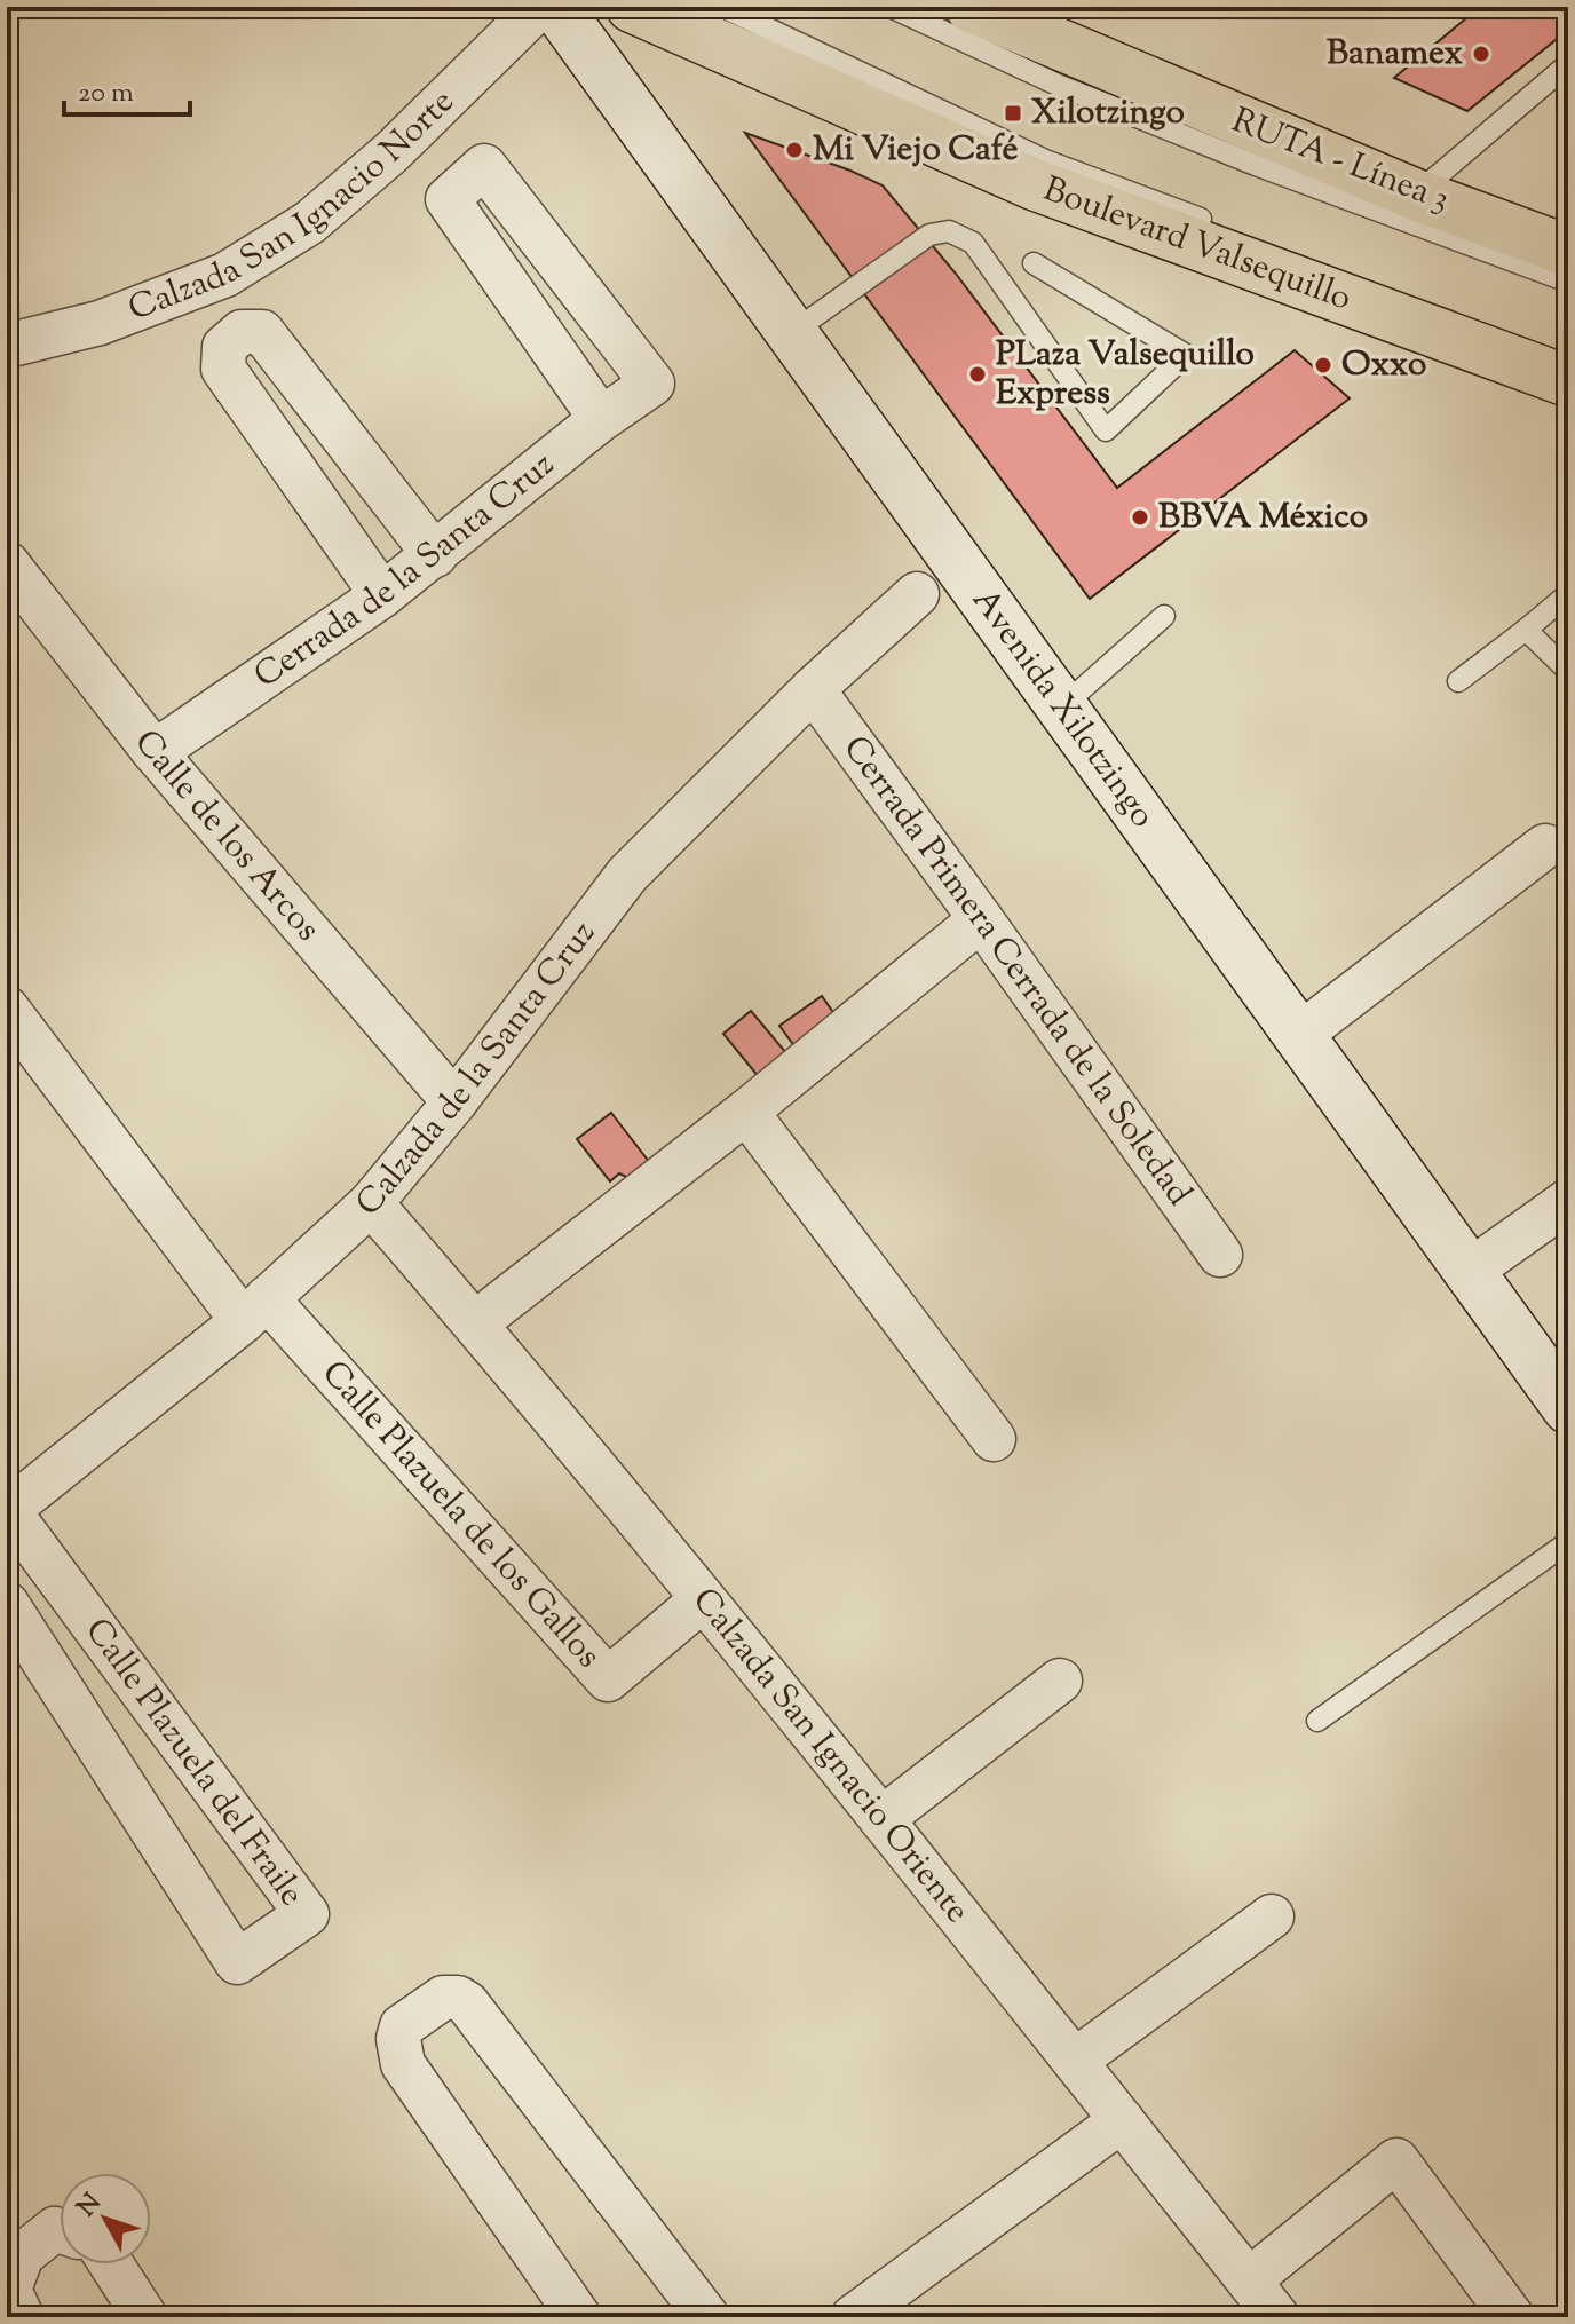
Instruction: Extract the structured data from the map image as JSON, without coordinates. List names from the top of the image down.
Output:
{
  "streets": {
    "main road": ["Boulevard Valsequillo"],
    "street": [
      "Calzada San Ignacio Norte",
      "Cerrada de la Santa Cruz",
      "Avenida Xilotzingo",
      "Calle de los Arcos",
      "Cerrada Primera Cerrada de la Soledad",
      "Calzada de la Santa Cruz",
      "Calle Plazuela de los Gallos",
      "Calzada San Ignacio Oriente",
      "Calle Plazuela del Fraile"
    ],
    "lane": ["RUTA - Línea 3"]
  },
  "crossings": [
    ["Cerrada de la Santa Cruz", "Calle de los Arcos"],
    ["Calle de los Arcos", "Calzada de la Santa Cruz"],
    ["Cerrada Primera Cerrada de la Soledad", "Calzada de la Santa Cruz"],
    ["Calzada de la Santa Cruz", "Calle Plazuela de los Gallos"],
    ["Calzada de la Santa Cruz", "Calzada San Ignacio Oriente"],
    ["Calzada de la Santa Cruz", "Calle Plazuela del Fraile"],
    ["Calle Plazuela de los Gallos", "Calzada San Ignacio Oriente"]
  ],
  "places": {
    "other": [
      "Banamex",
      "Mi Viejo Café",
      "Oxxo",
      "PLaza Valsequillo Express",
      "BBVA México"
    ],
    "transit": ["Xilotzingo"]
  },
  "scale_bar": "20 m",
  "north": "top left"
}
